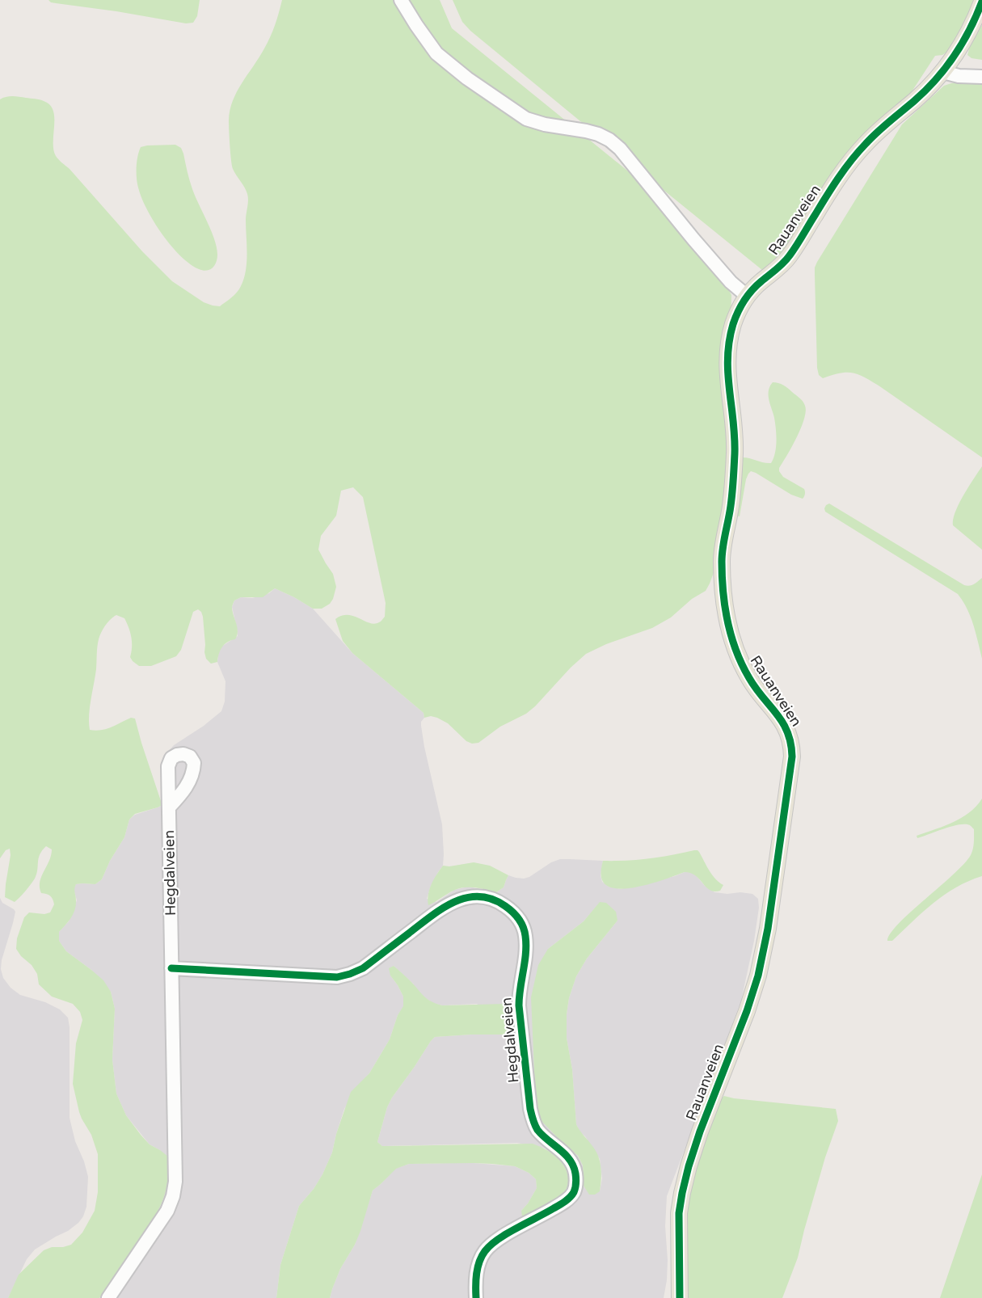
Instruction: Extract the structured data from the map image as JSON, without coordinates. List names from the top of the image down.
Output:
{
  "streets": {
    "main road": ["Rauanveien"],
    "street": ["Hegdalveien"]
  }
}
